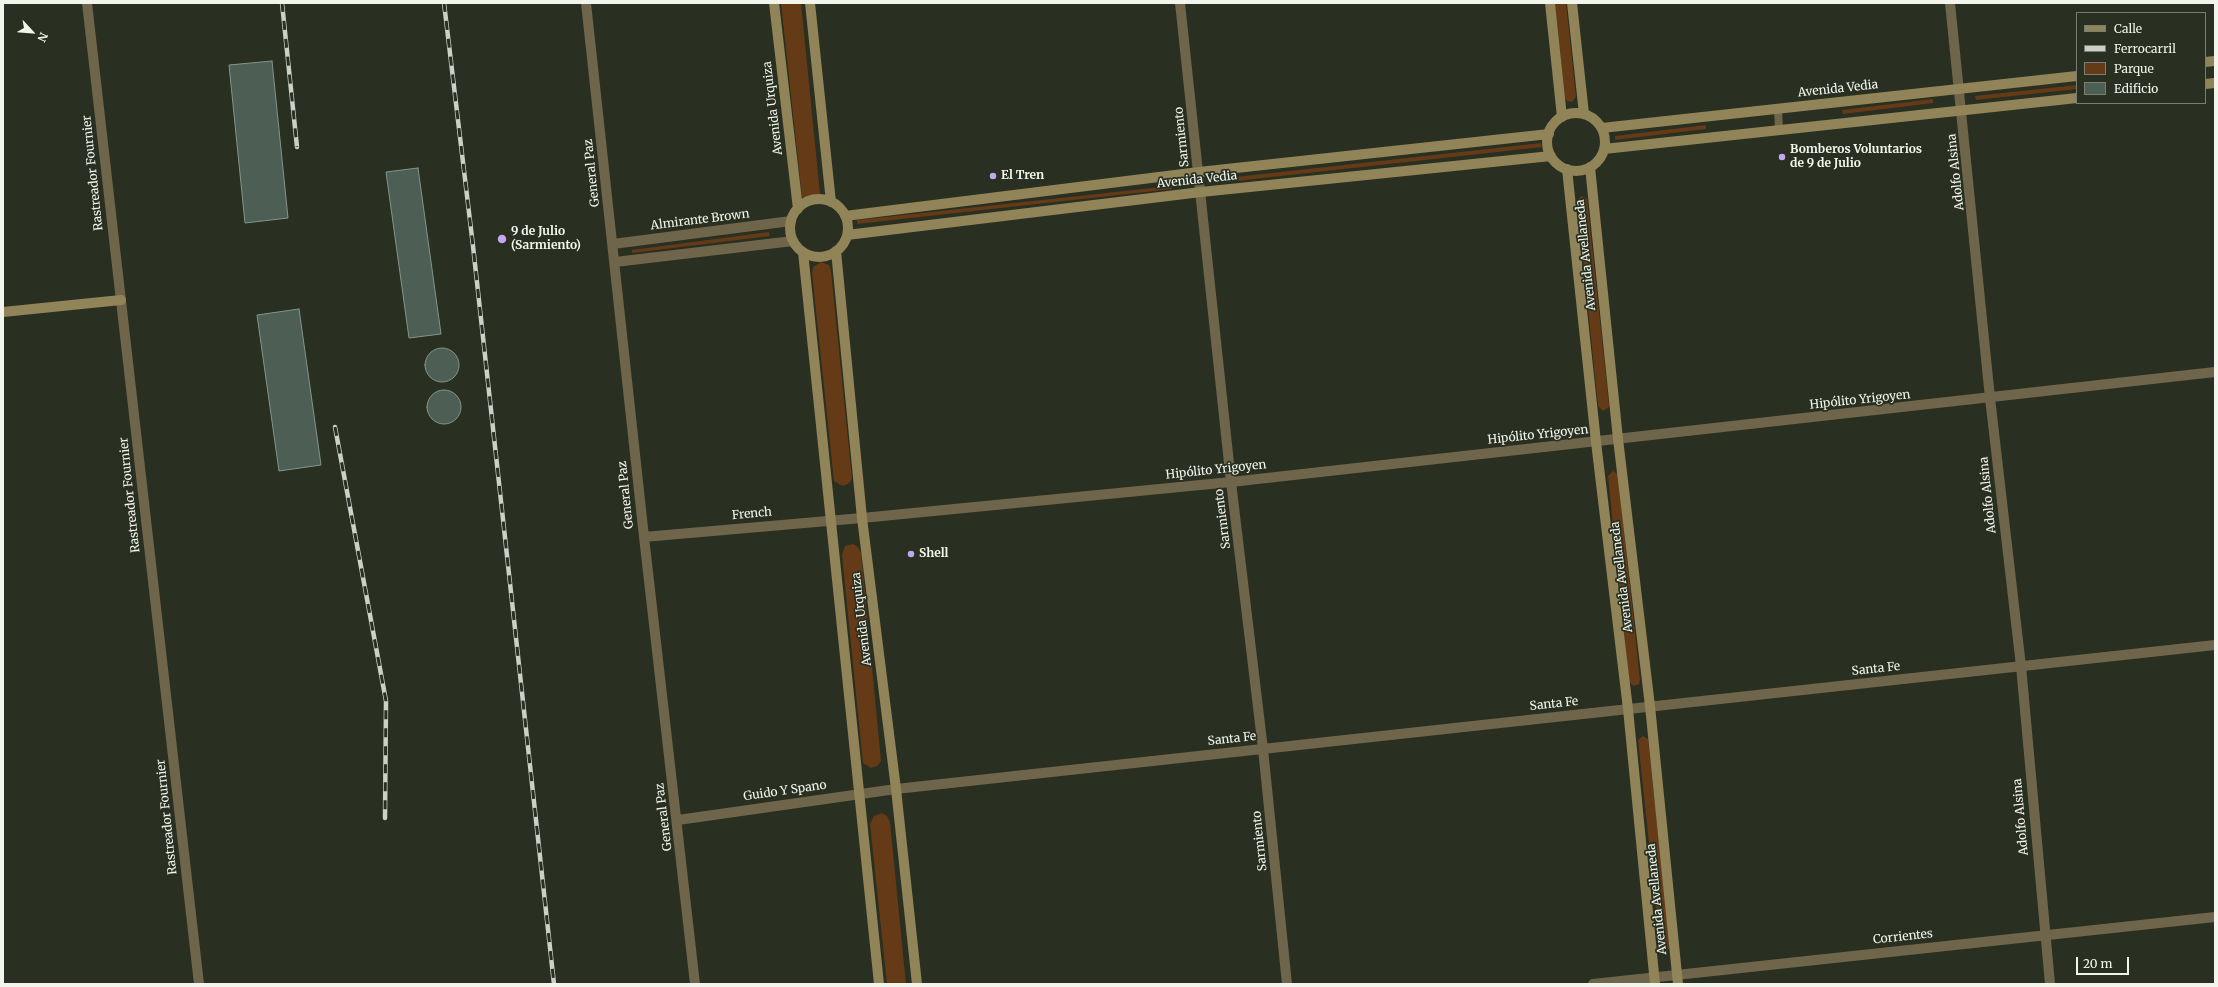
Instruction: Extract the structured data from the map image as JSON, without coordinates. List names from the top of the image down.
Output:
{
  "streets": {
    "main road": ["Avenida Vedia", "Avenida Urquiza", "Avenida Avellaneda"],
    "street": [
      "Sarmiento",
      "Adolfo Alsina",
      "Rastreador Fournier",
      "General Paz",
      "Almirante Brown",
      "Hipólito Yrigoyen",
      "French",
      "Santa Fe",
      "Guido Y Spano",
      "Corrientes"
    ]
  },
  "crossings": [
    ["Avenida Vedia", "Avenida Urquiza"],
    ["Avenida Vedia", "Sarmiento"],
    ["Avenida Vedia", "Adolfo Alsina"],
    ["Avenida Vedia", "Almirante Brown"],
    ["Avenida Vedia", "Avenida Avellaneda"],
    ["Avenida Urquiza", "Almirante Brown"],
    ["Avenida Urquiza", "Hipólito Yrigoyen"],
    ["Avenida Urquiza", "French"],
    ["Avenida Urquiza", "Santa Fe"],
    ["Avenida Urquiza", "Guido Y Spano"],
    ["Sarmiento", "Hipólito Yrigoyen"],
    ["Sarmiento", "Santa Fe"],
    ["Adolfo Alsina", "Hipólito Yrigoyen"],
    ["Adolfo Alsina", "Santa Fe"],
    ["Adolfo Alsina", "Corrientes"],
    ["General Paz", "Almirante Brown"],
    ["General Paz", "French"],
    ["General Paz", "Guido Y Spano"],
    ["Avenida Avellaneda", "Hipólito Yrigoyen"],
    ["Avenida Avellaneda", "Santa Fe"],
    ["Avenida Avellaneda", "Corrientes"],
    ["Hipólito Yrigoyen", "French"],
    ["Santa Fe", "Guido Y Spano"]
  ],
  "places": [
    "Bomberos Voluntarios de 9 de Julio",
    "El Tren",
    "9 de Julio (Sarmiento)",
    "Shell"
  ],
  "legend": [
    "Calle",
    "Ferrocarril",
    "Parque",
    "Edificio"
  ],
  "scale_bar": "20 m",
  "north": "bottom right"
}
